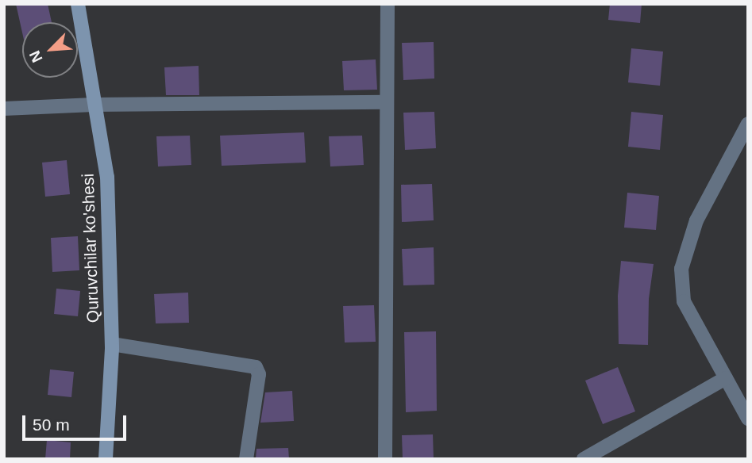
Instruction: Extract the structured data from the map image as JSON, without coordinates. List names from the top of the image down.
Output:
{
  "streets": {
    "main road": ["Quruvchilar ko'shesi"]
  },
  "scale_bar": "50 m",
  "north": "bottom left"
}
